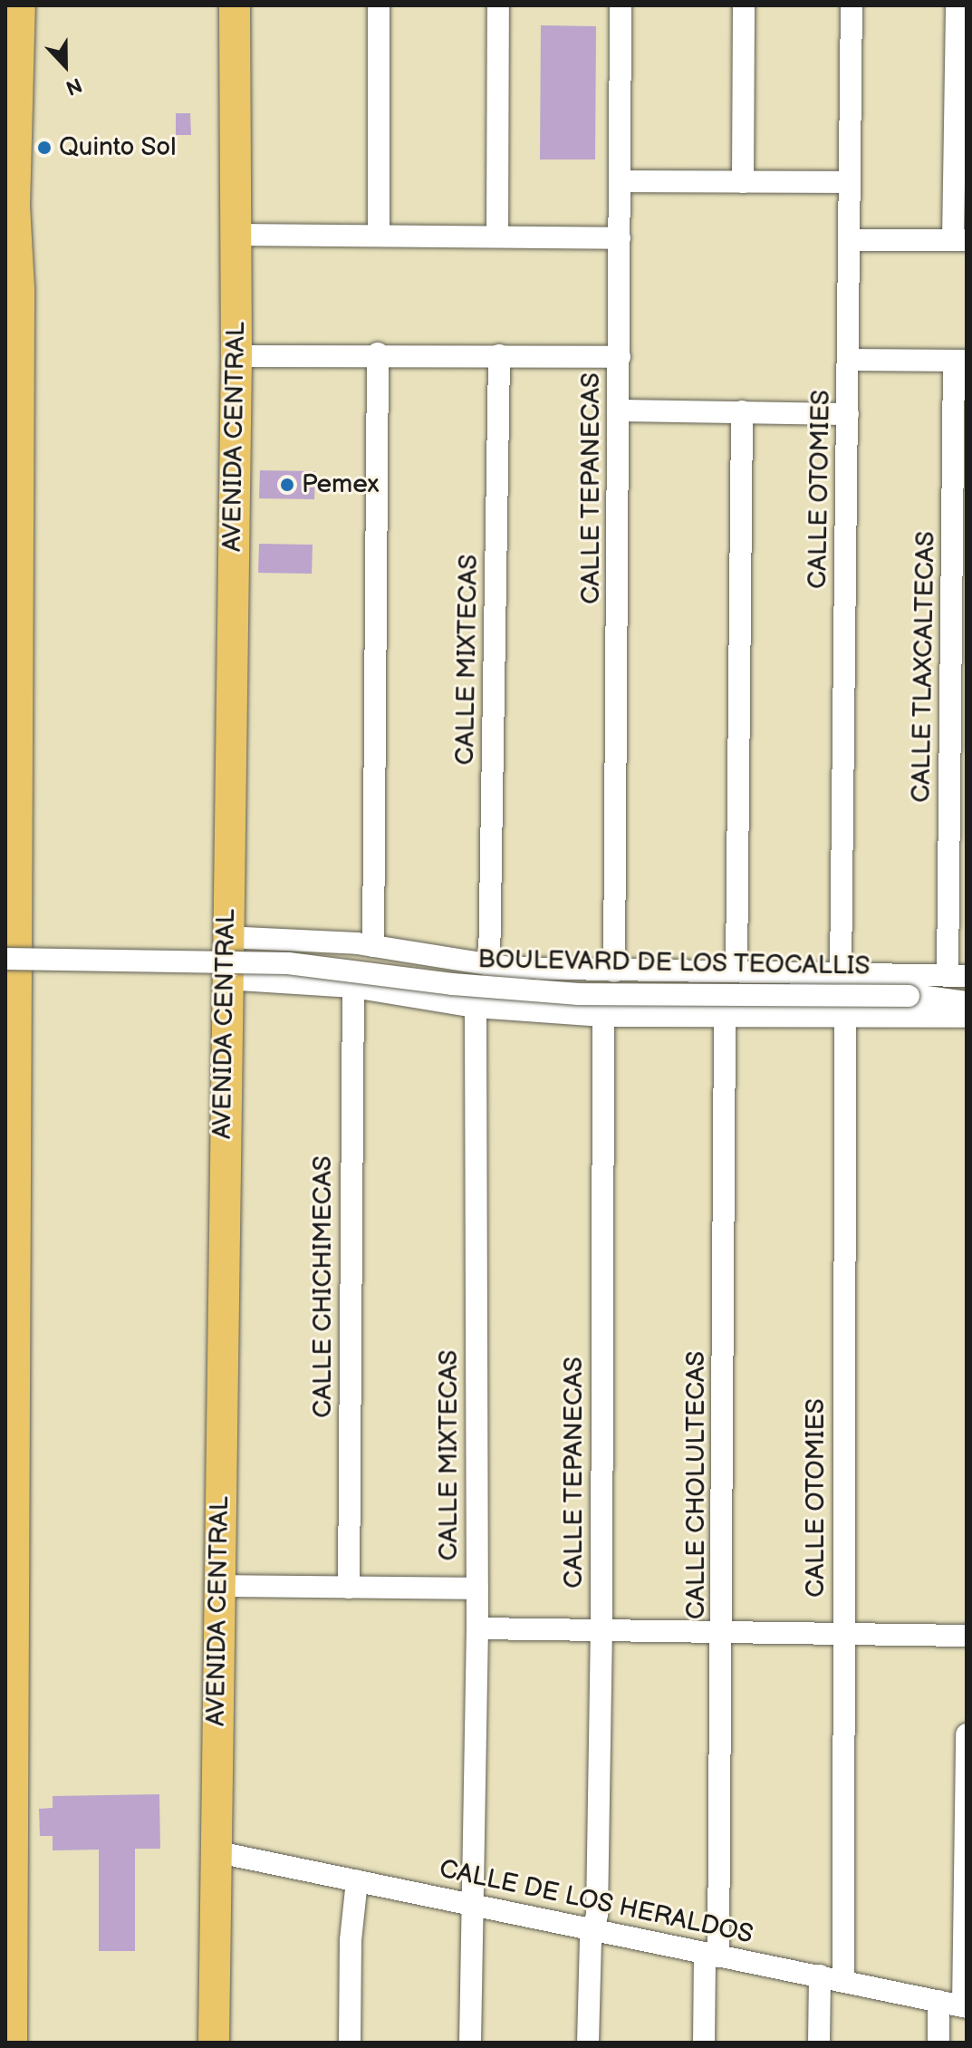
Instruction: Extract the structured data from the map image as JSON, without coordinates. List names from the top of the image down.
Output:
{
  "streets": {
    "highway": ["AVENIDA CENTRAL"],
    "street": [
      "CALLE TEPANECAS",
      "CALLE OTOMIES",
      "CALLE MIXTECAS",
      "CALLE TLAXCALTECAS",
      "BOULEVARD DE LOS TEOCALLIS",
      "CALLE CHICHIMECAS",
      "CALLE CHOLULTECAS",
      "CALLE DE LOS HERALDOS"
    ]
  },
  "crossings": [
    ["AVENIDA CENTRAL", "BOULEVARD DE LOS TEOCALLIS"],
    ["AVENIDA CENTRAL", "CALLE DE LOS HERALDOS"],
    ["CALLE TEPANECAS", "BOULEVARD DE LOS TEOCALLIS"],
    ["CALLE TEPANECAS", "CALLE DE LOS HERALDOS"],
    ["CALLE OTOMIES", "BOULEVARD DE LOS TEOCALLIS"],
    ["CALLE OTOMIES", "CALLE DE LOS HERALDOS"],
    ["CALLE MIXTECAS", "BOULEVARD DE LOS TEOCALLIS"],
    ["CALLE MIXTECAS", "CALLE DE LOS HERALDOS"],
    ["CALLE TLAXCALTECAS", "BOULEVARD DE LOS TEOCALLIS"],
    ["BOULEVARD DE LOS TEOCALLIS", "CALLE CHICHIMECAS"],
    ["BOULEVARD DE LOS TEOCALLIS", "CALLE CHOLULTECAS"],
    ["CALLE CHOLULTECAS", "CALLE DE LOS HERALDOS"]
  ],
  "places": ["Quinto Sol", "Pemex"],
  "north": "bottom"
}
